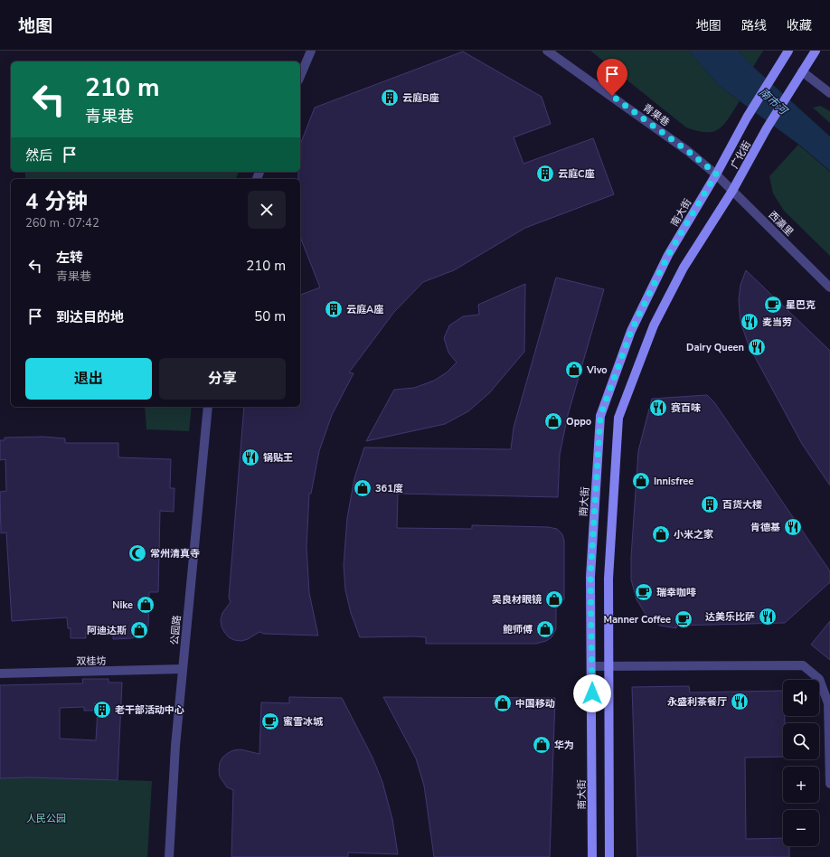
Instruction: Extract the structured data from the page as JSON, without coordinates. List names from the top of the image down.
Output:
{
  "streets": {
    "main road": ["广化街", "南大街"],
    "street": [
      "青果巷",
      "西瀛里",
      "公园路",
      "双桂坊"
    ]
  },
  "crossings": [
    ["青果巷", "广化街"],
    ["青果巷", "南大街"],
    ["青果巷", "西瀛里"],
    ["广化街", "南大街"],
    ["广化街", "西瀛里"],
    ["南大街", "西瀛里"],
    ["公园路", "双桂坊"]
  ],
  "water": ["南市河"],
  "parks": ["人民公园"],
  "places": {
    "building": [
      "云庭B座",
      "云庭C座",
      "云庭A座",
      "百货大楼",
      "老干部活动中心"
    ],
    "cafe": [
      "星巴克",
      "瑞幸咖啡",
      "Manner Coffee",
      "蜜雪冰城"
    ],
    "restaurant": [
      "麦当劳",
      "Dairy Queen",
      "赛百味",
      "锅贴王",
      "肯德基",
      "达美乐比萨",
      "永盛利茶餐厅"
    ],
    "shop": [
      "Vivo",
      "Oppo",
      "Innisfree",
      "361度",
      "小米之家",
      "吴良材眼镜",
      "Nike",
      "鲍师傅",
      "阿迪达斯",
      "中国移动",
      "华为"
    ],
    "mosque": ["常州清真寺"]
  },
  "page": {
    "header": "地图",
    "nav": ["地图", "路线", "收藏"],
    "turn": ["210 m", "青果巷"],
    "then": "然后",
    "heading": ["4 分钟", "260 m · 07:42"],
    "list": [
      {
        "name": "左转",
        "note": "青果巷",
        "value": "210 m"
      },
      {
        "name": "到达目的地",
        "value": "50 m"
      }
    ],
    "buttons": ["退出", "分享"],
    "map_buttons": ["+", "−"]
  }
}
